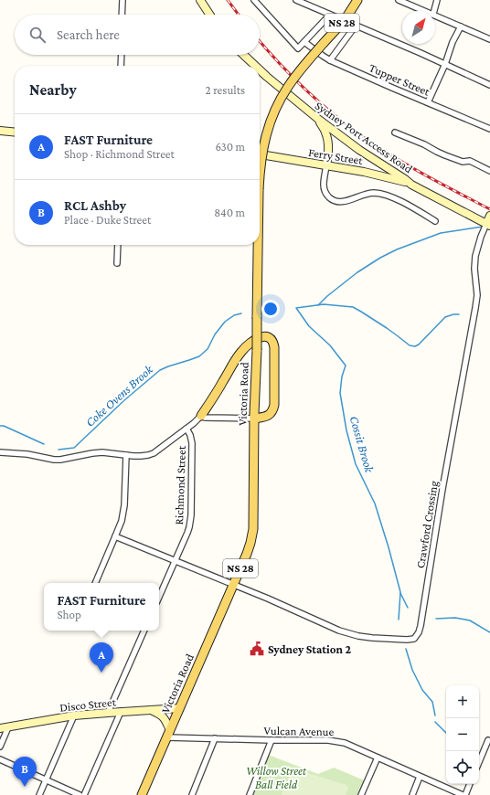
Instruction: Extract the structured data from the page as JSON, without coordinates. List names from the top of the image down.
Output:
{
  "streets": {
    "main road": ["NS 28", "Victoria Road"],
    "street": [
      "Tupper Street",
      "Sydney Port Access Road",
      "Ferry Street",
      "Richmond Street",
      "Crawford Crossing",
      "Disco Street",
      "Vulcan Avenue"
    ]
  },
  "crossings": [
    ["Sydney Port Access Road", "Ferry Street"],
    ["Sydney Port Access Road", "Crawford Crossing"],
    ["Victoria Road", "Crawford Crossing"],
    ["Victoria Road", "Disco Street"],
    ["Victoria Road", "Vulcan Avenue"],
    ["Richmond Street", "Crawford Crossing"]
  ],
  "water": ["Coke Ovens Brook", "Cossit Brook"],
  "parks": ["Willow Street Ball Field"],
  "places": {
    "public building": ["Sydney Station 2"]
  },
  "north": "top right",
  "page": {
    "search": "Search here",
    "heading": ["Nearby", "2 results"],
    "list": [
      {
        "mark": "A",
        "name": "FAST Furniture",
        "note": "Shop · Richmond Street",
        "value": "630 m"
      },
      {
        "mark": "B",
        "name": "RCL Ashby",
        "note": "Place · Duke Street",
        "value": "840 m"
      }
    ],
    "popup": ["FAST Furniture", "Shop"],
    "pins": ["A", "B"],
    "map_buttons": ["+", "−"]
  }
}
